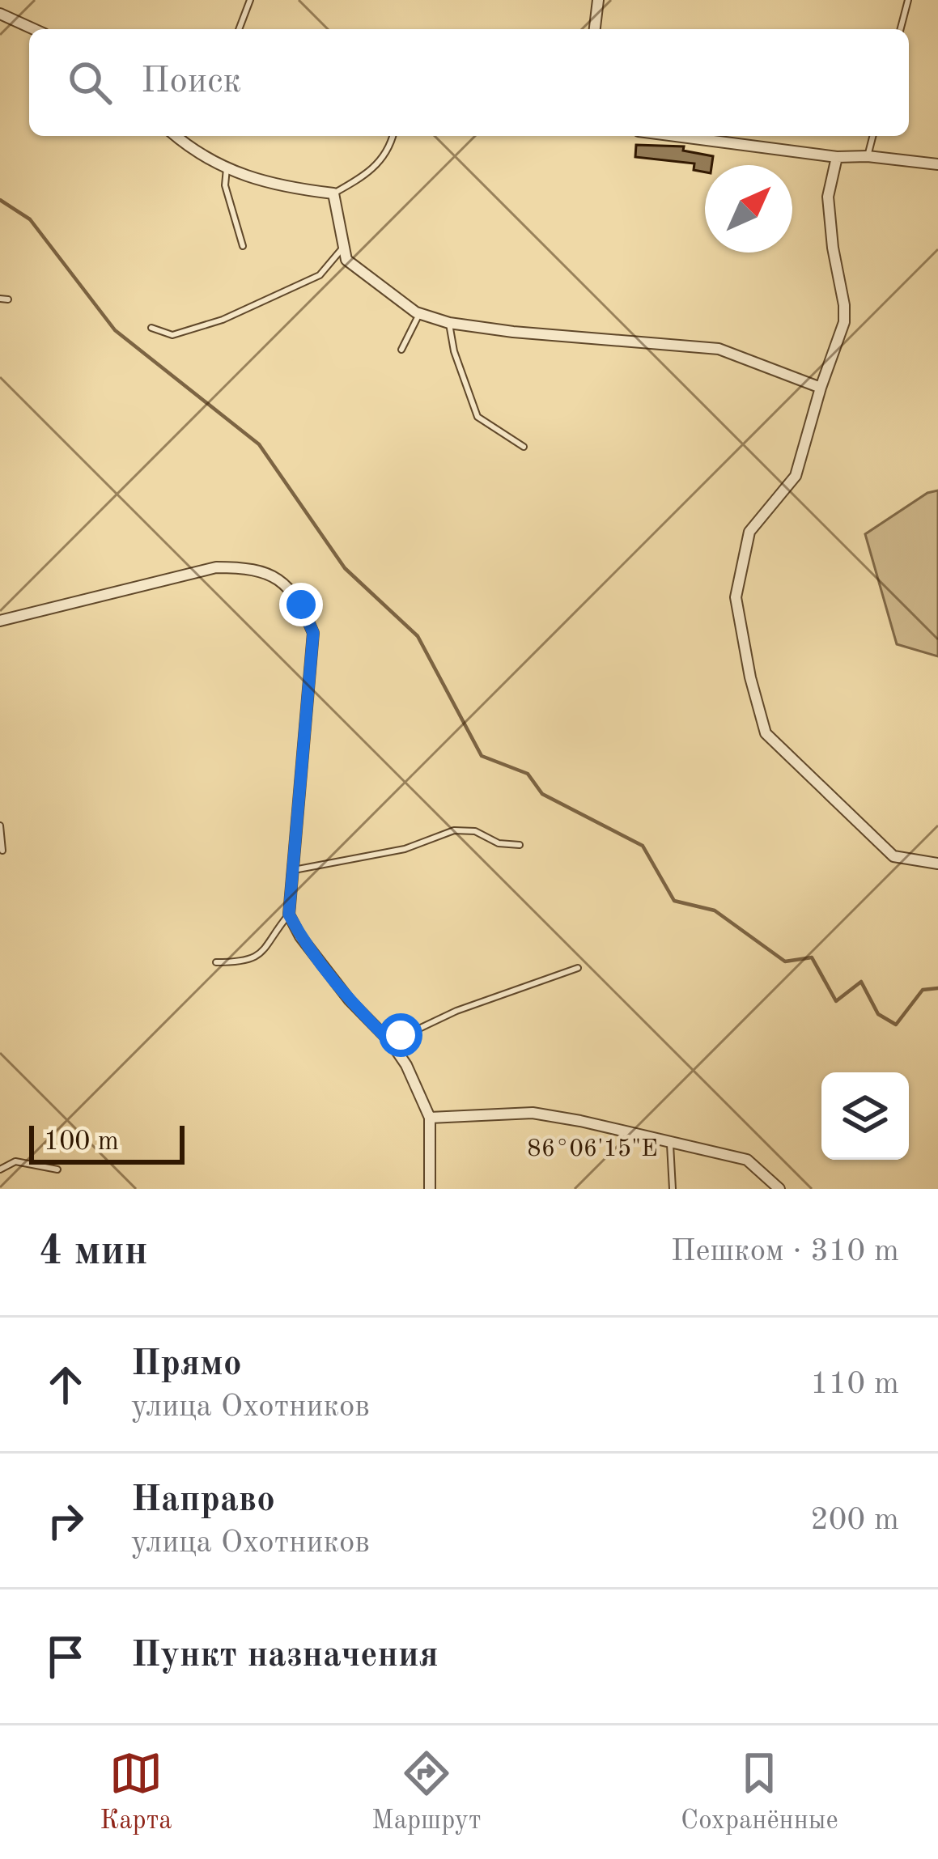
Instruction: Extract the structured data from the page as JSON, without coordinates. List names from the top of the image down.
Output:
{
  "scale_bar": "100 m",
  "north": "top right",
  "page": {
    "search": "Поиск",
    "scale": "100 m",
    "heading": ["4 мин", "Пешком · 310 m"],
    "list": [
      ["Прямо", "улица Охотников", "110 m"],
      ["Направо", "улица Охотников", "200 m"],
      "Пункт назначения"
    ],
    "nav": ["Карта", "Маршрут", "Сохранённые"]
  },
  "coordinates": ["86°06'15\"E"]
}
